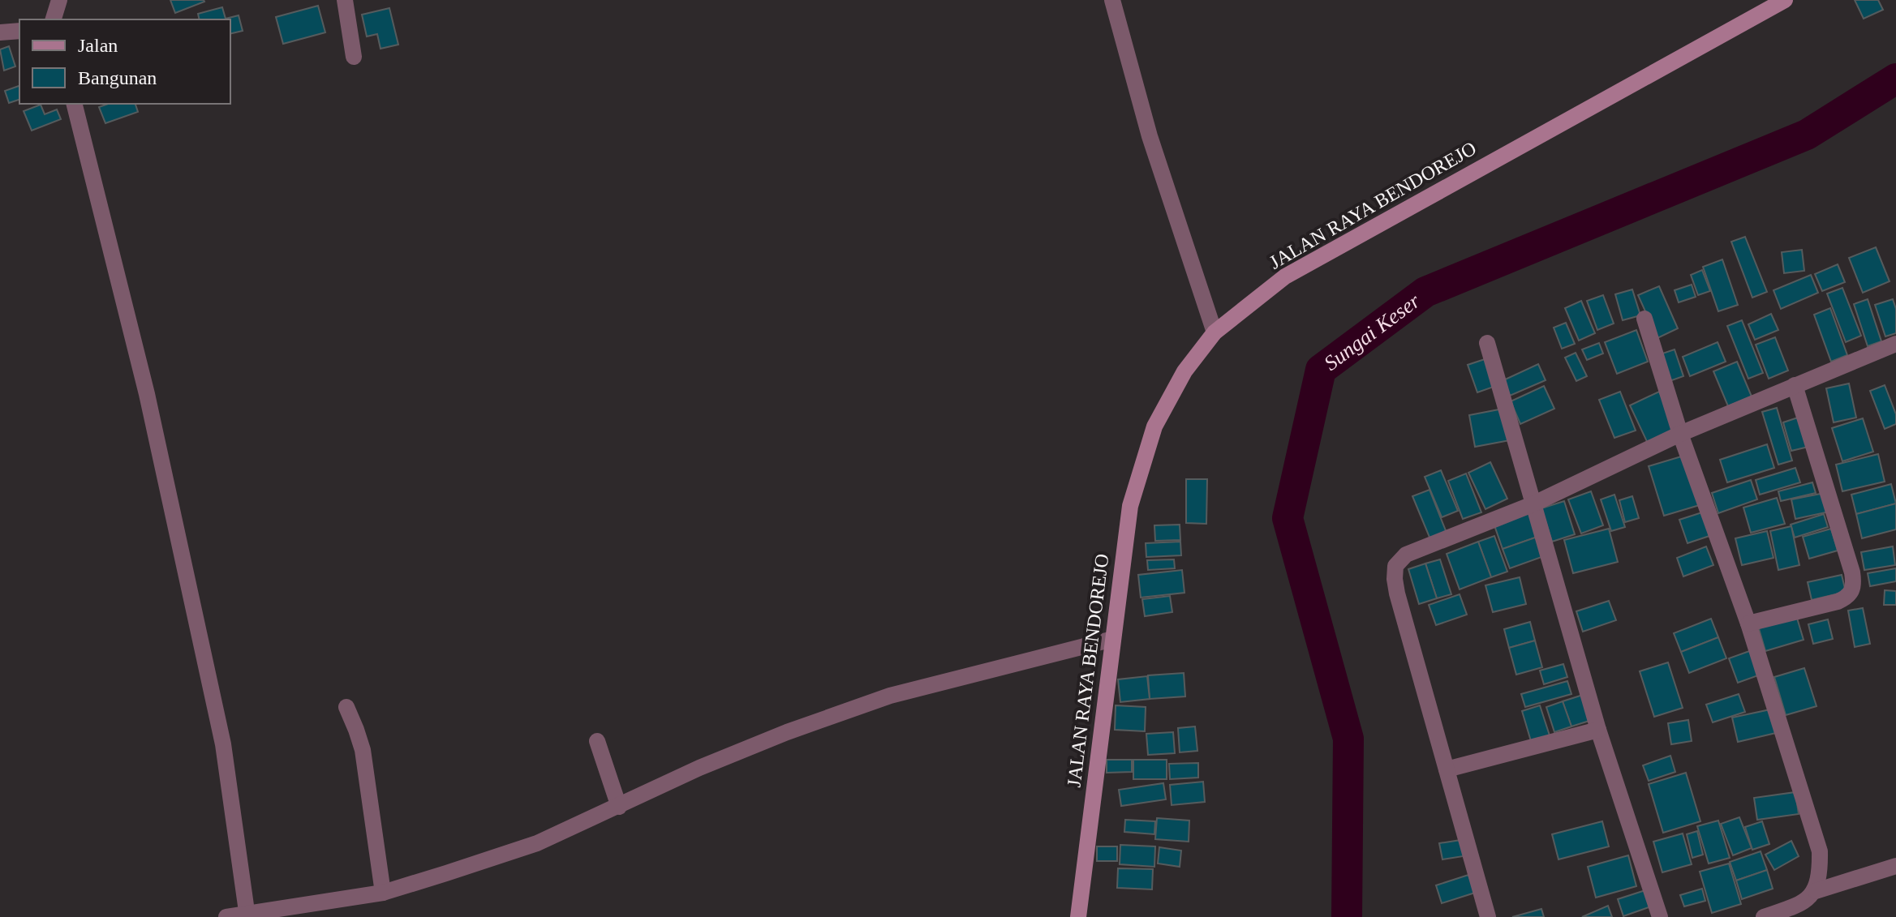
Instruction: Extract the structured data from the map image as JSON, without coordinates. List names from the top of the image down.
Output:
{
  "streets": {
    "main road": ["JALAN RAYA BENDOREJO"]
  },
  "water": ["Sungai Keser"],
  "legend": ["Jalan", "Bangunan"]
}
